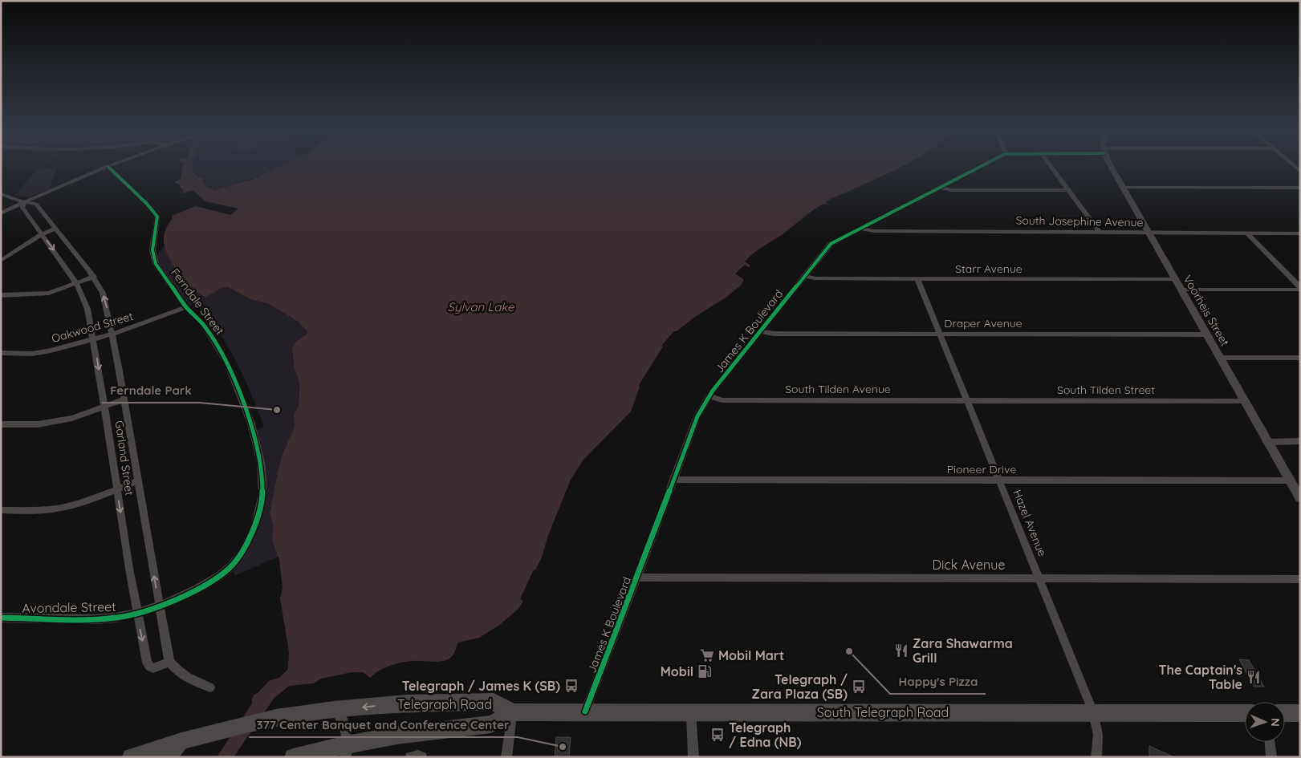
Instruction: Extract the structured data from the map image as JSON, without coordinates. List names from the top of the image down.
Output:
{
  "streets": {
    "highway": ["Telegraph Road", "South Telegraph Road"],
    "street": [
      "South Josephine Avenue",
      "Starr Avenue",
      "Ferndale Street",
      "Voorheis Street",
      "Draper Avenue",
      "Oakwood Street",
      "James K Boulevard",
      "South Tilden Avenue",
      "South Tilden Street",
      "Garland Street",
      "Pioneer Drive",
      "Hazel Avenue",
      "Dick Avenue",
      "Avondale Street"
    ]
  },
  "crossings": [
    ["South Josephine Avenue", "Voorheis Street"],
    ["South Josephine Avenue", "James K Boulevard"],
    ["Starr Avenue", "Voorheis Street"],
    ["Starr Avenue", "James K Boulevard"],
    ["Starr Avenue", "Hazel Avenue"],
    ["Ferndale Street", "Oakwood Street"],
    ["Ferndale Street", "Garland Street"],
    ["Ferndale Street", "Avondale Street"],
    ["Voorheis Street", "Draper Avenue"],
    ["Voorheis Street", "South Tilden Street"],
    ["Voorheis Street", "Pioneer Drive"],
    ["Draper Avenue", "James K Boulevard"],
    ["Draper Avenue", "Hazel Avenue"],
    ["Oakwood Street", "Garland Street"],
    ["James K Boulevard", "South Tilden Avenue"],
    ["James K Boulevard", "Pioneer Drive"],
    ["James K Boulevard", "Dick Avenue"],
    ["James K Boulevard", "South Telegraph Road"],
    ["South Tilden Avenue", "South Tilden Street"],
    ["South Tilden Avenue", "Hazel Avenue"],
    ["South Tilden Street", "Hazel Avenue"],
    ["Garland Street", "Avondale Street"],
    ["Pioneer Drive", "Hazel Avenue"],
    ["Hazel Avenue", "Dick Avenue"],
    ["Hazel Avenue", "South Telegraph Road"],
    ["Telegraph Road", "South Telegraph Road"]
  ],
  "water": ["Sylvan Lake"],
  "places": {
    "other": ["Ferndale Park", "Happy's Pizza", "377 Center Banquet and Conference Center"],
    "restaurant": ["Zara Shawarma Grill", "The Captain's Table"],
    "supermarket": ["Mobil Mart"],
    "fuel station": ["Mobil"],
    "bus stop": ["Telegraph / James K (SB)", "Telegraph / Zara Plaza (SB)", "Telegraph / Edna (NB)"]
  },
  "north": "right"
}
